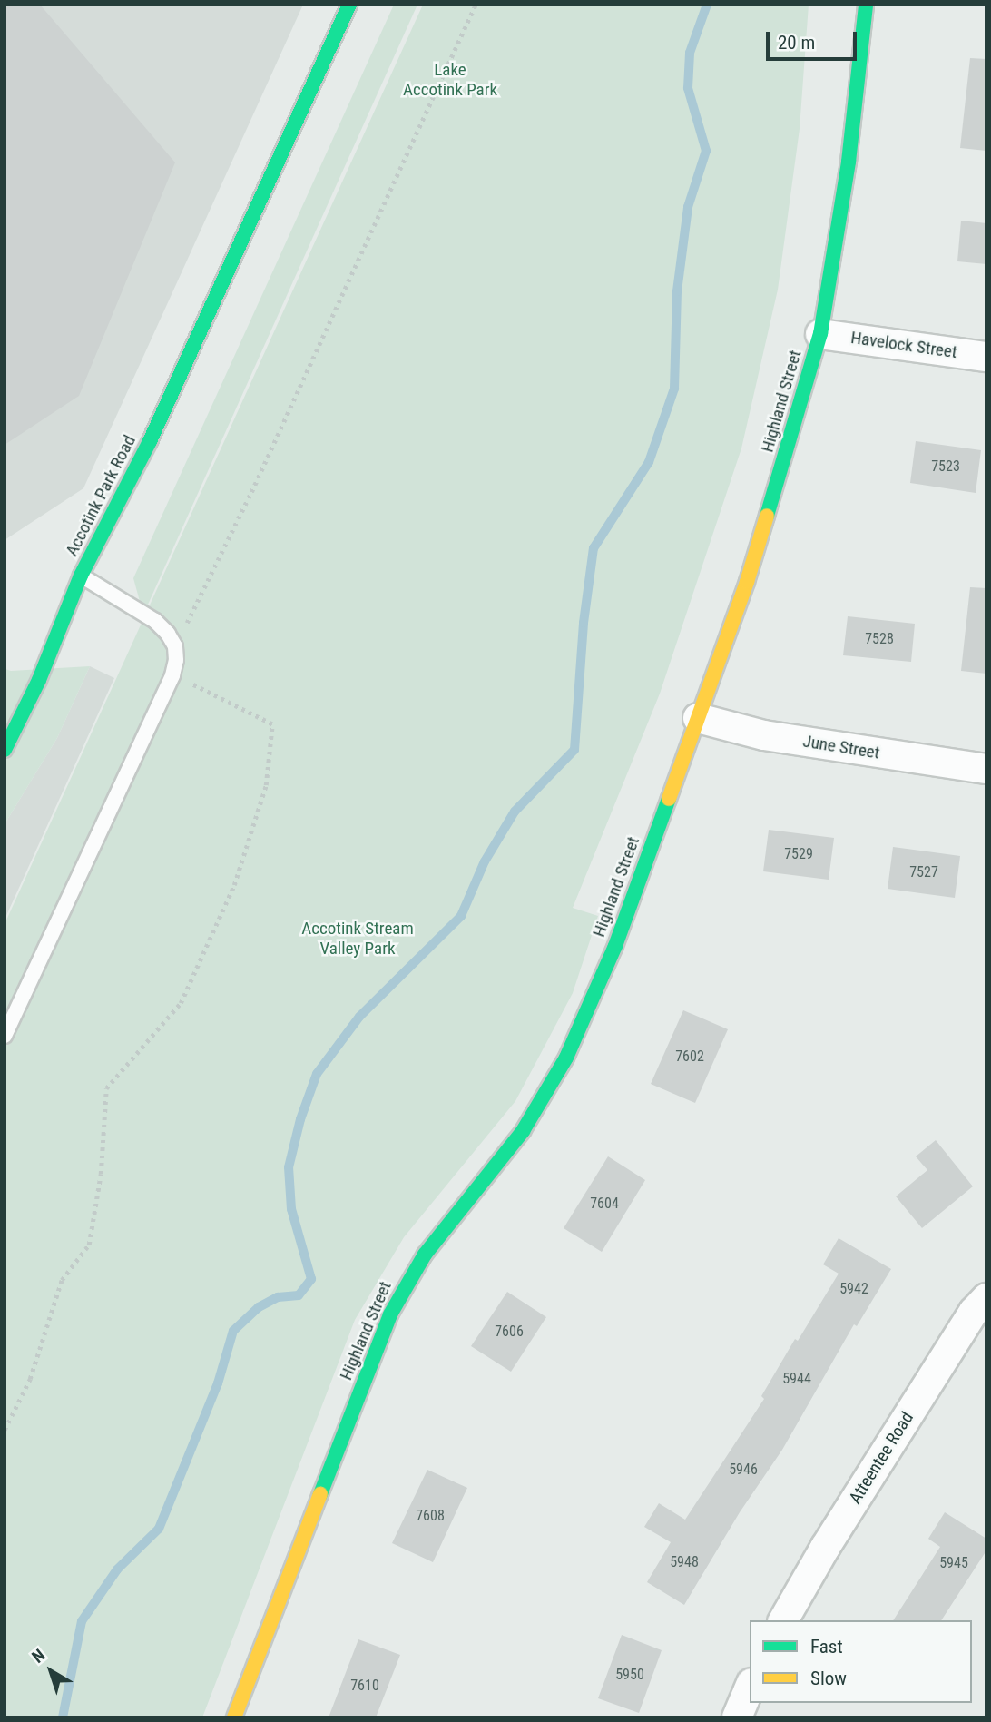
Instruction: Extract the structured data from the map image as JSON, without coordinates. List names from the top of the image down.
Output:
{
  "streets": {
    "street": [
      "Havelock Street",
      "Highland Street",
      "Accotink Park Road",
      "June Street",
      "Atteentee Road"
    ]
  },
  "crossings": [
    ["Havelock Street", "Highland Street"],
    ["Highland Street", "June Street"]
  ],
  "parks": ["Lake Accotink Park", "Accotink Stream Valley Park"],
  "house_numbers": [
    "7523",
    "7528",
    "7529",
    "7527",
    "7602",
    "7604",
    "5942",
    "7606",
    "5944",
    "5946",
    "7608",
    "5948",
    "5945",
    "5950",
    "7610"
  ],
  "legend": ["Fast", "Slow"],
  "scale_bar": "20 m",
  "north": "top left"
}
